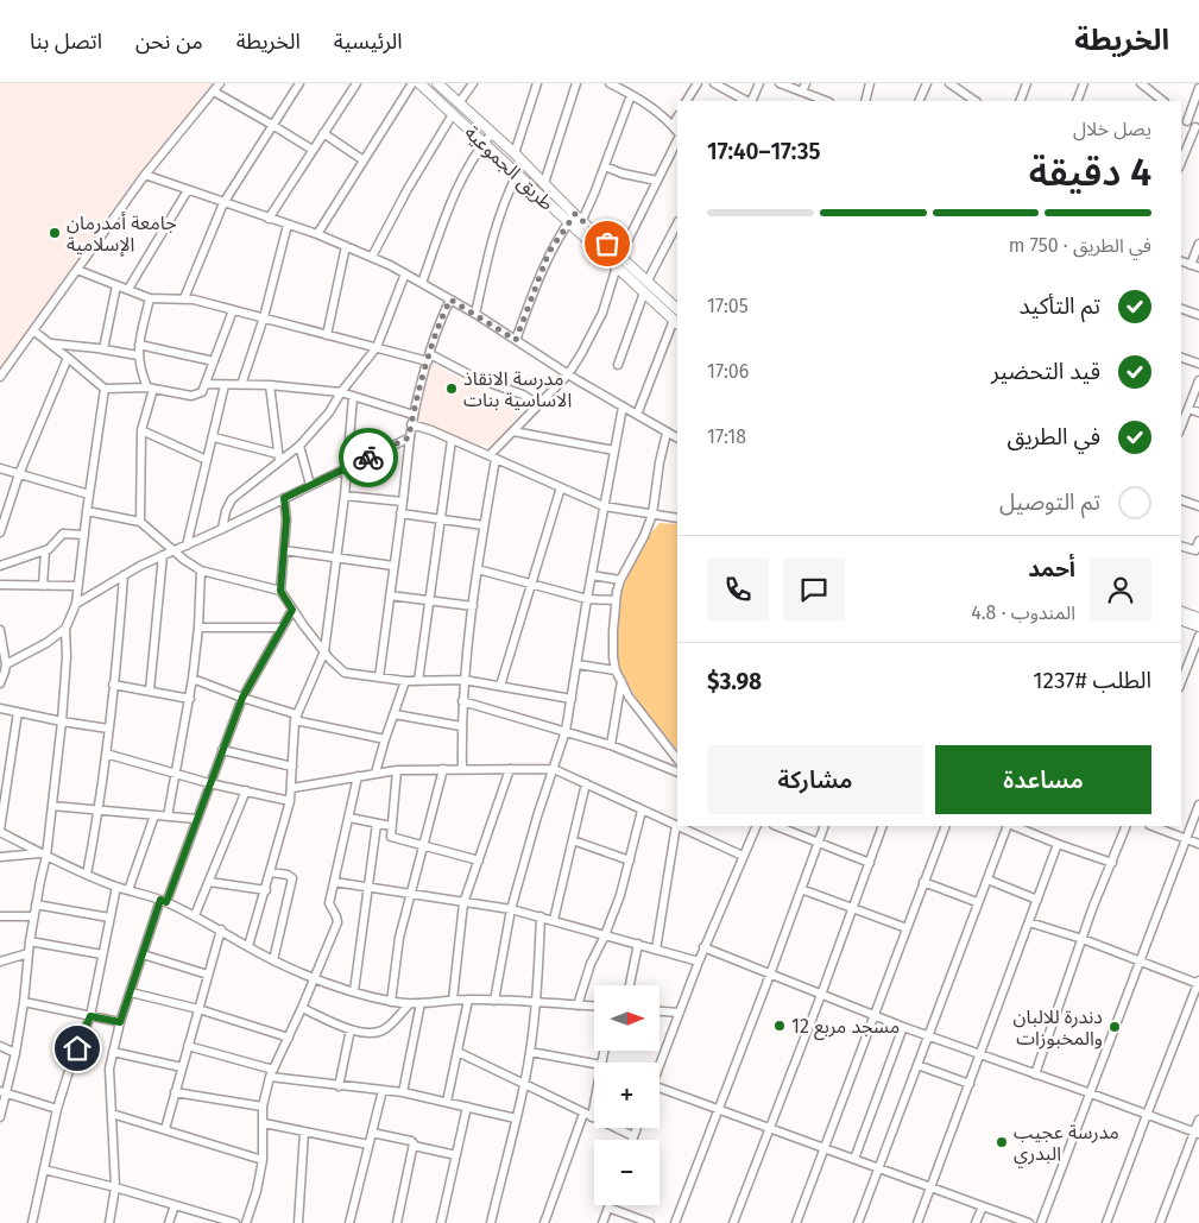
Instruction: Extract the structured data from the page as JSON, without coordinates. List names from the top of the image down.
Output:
{
  "streets": {
    "main road": ["طريق الجموعية"]
  },
  "places": [
    "جامعة أمدرمان الإسلامية",
    "مدرسة الانقاذ الاساسية بنات",
    "مسجد مربع 12",
    "دندرة للالبان والمخبوزات",
    "مدرسة عجيب البدري"
  ],
  "north": "right",
  "page": {
    "header": "الخريطة",
    "nav": [
      "الرئيسية",
      "الخريطة",
      "من نحن",
      "اتصل بنا"
    ],
    "heading": ["4 دقيقة", "يصل خلال", "17:35–17:40"],
    "panel": [
      "أحمد",
      "المندوب · 4.8",
      "الطلب #1237",
      "$3.98"
    ],
    "bar": "في الطريق · 750 m",
    "list": [
      ["تم التأكيد", "17:05"],
      ["قيد التحضير", "17:06"],
      ["في الطريق", "17:18"],
      "تم التوصيل"
    ],
    "buttons": ["مساعدة", "مشاركة"],
    "map_buttons": ["+", "−"]
  }
}
